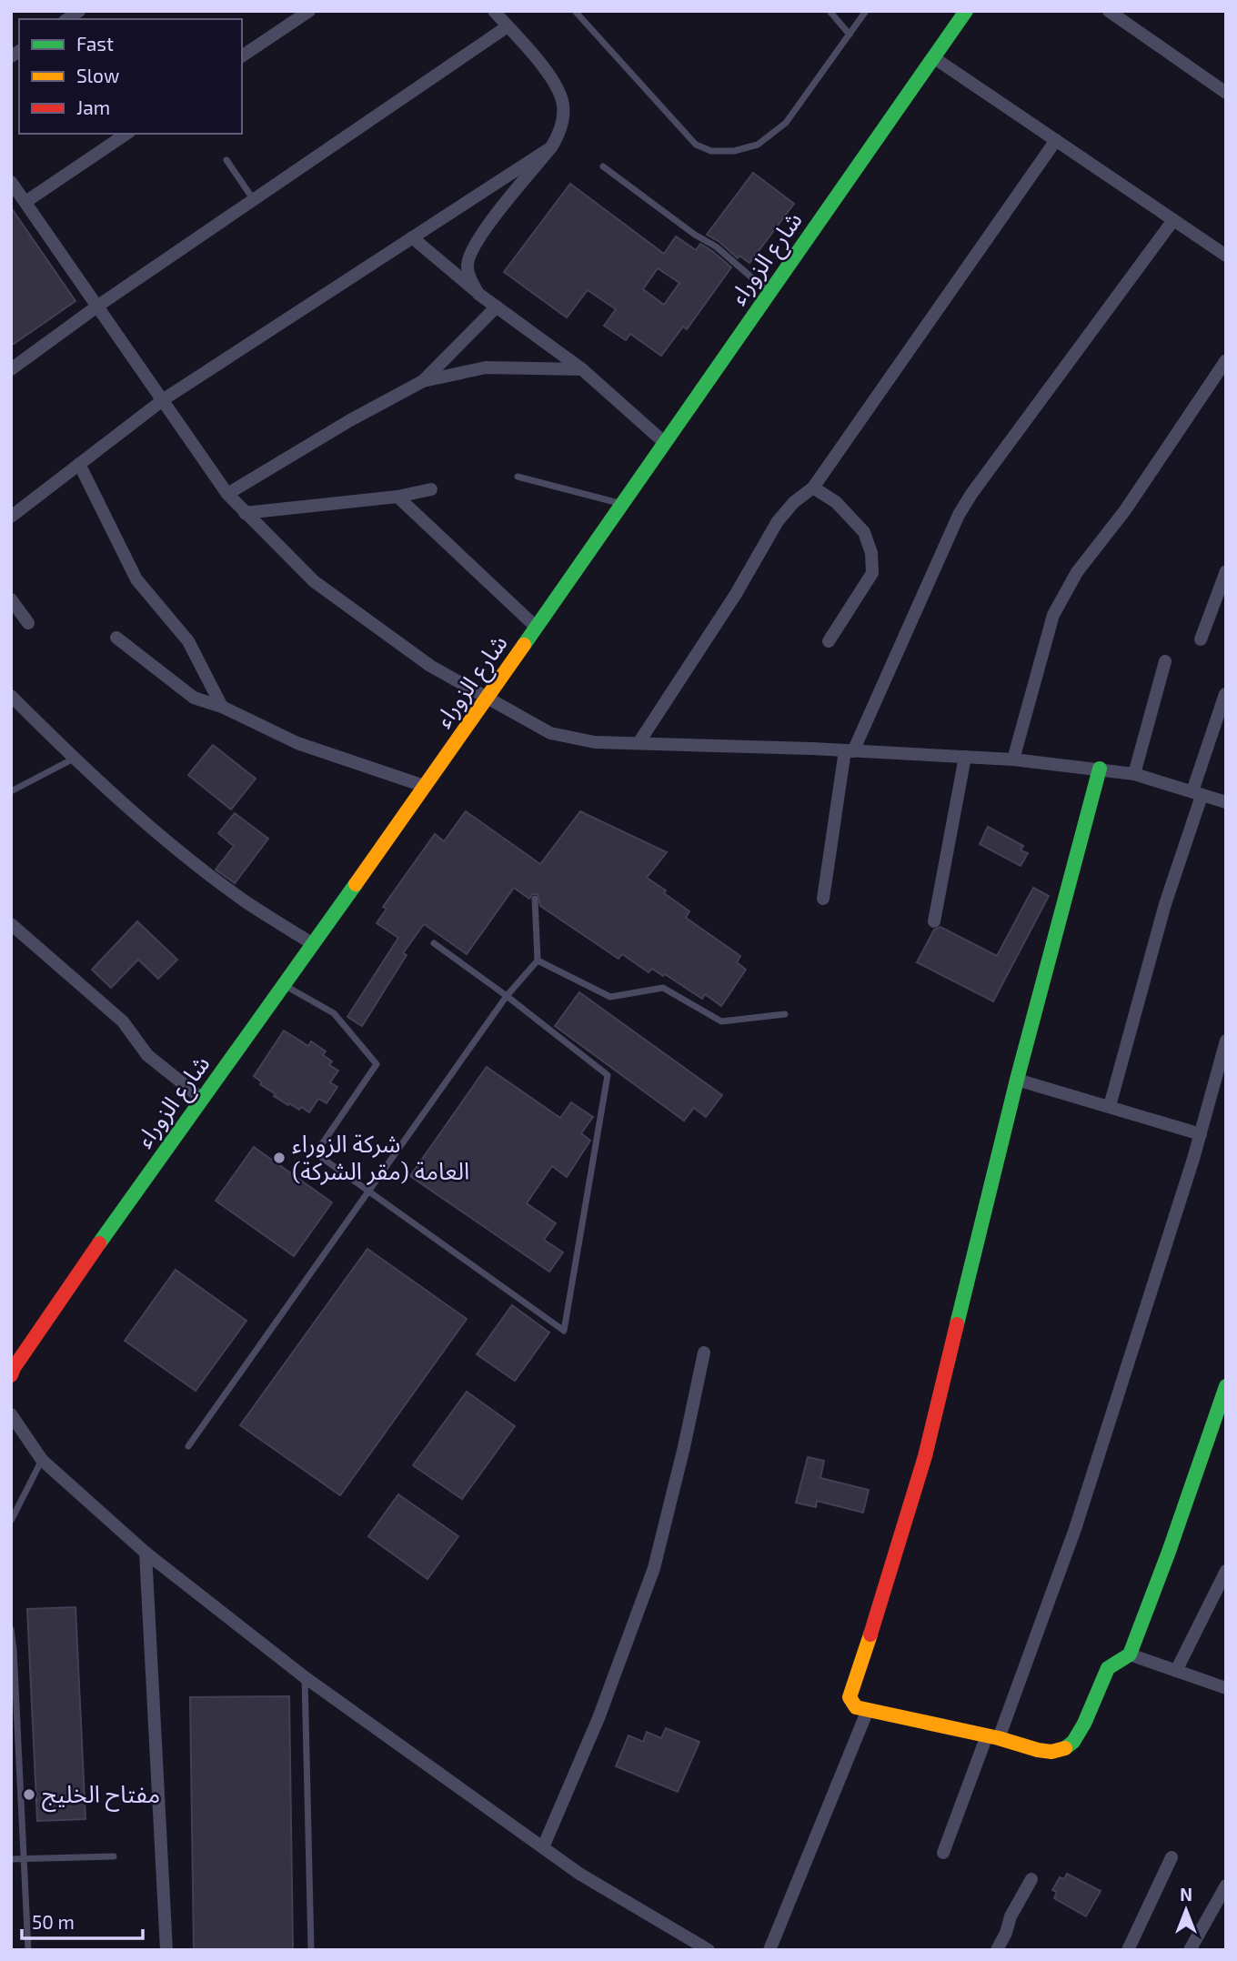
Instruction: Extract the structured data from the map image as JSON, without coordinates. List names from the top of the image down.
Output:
{
  "streets": {
    "street": ["شارع الزوراء"]
  },
  "places": ["شركة الزوراء العامة (مقر الشركة)", "مفتاح الخليج"],
  "legend": ["Fast", "Slow", "Jam"],
  "scale_bar": "50 m",
  "north": "top"
}
